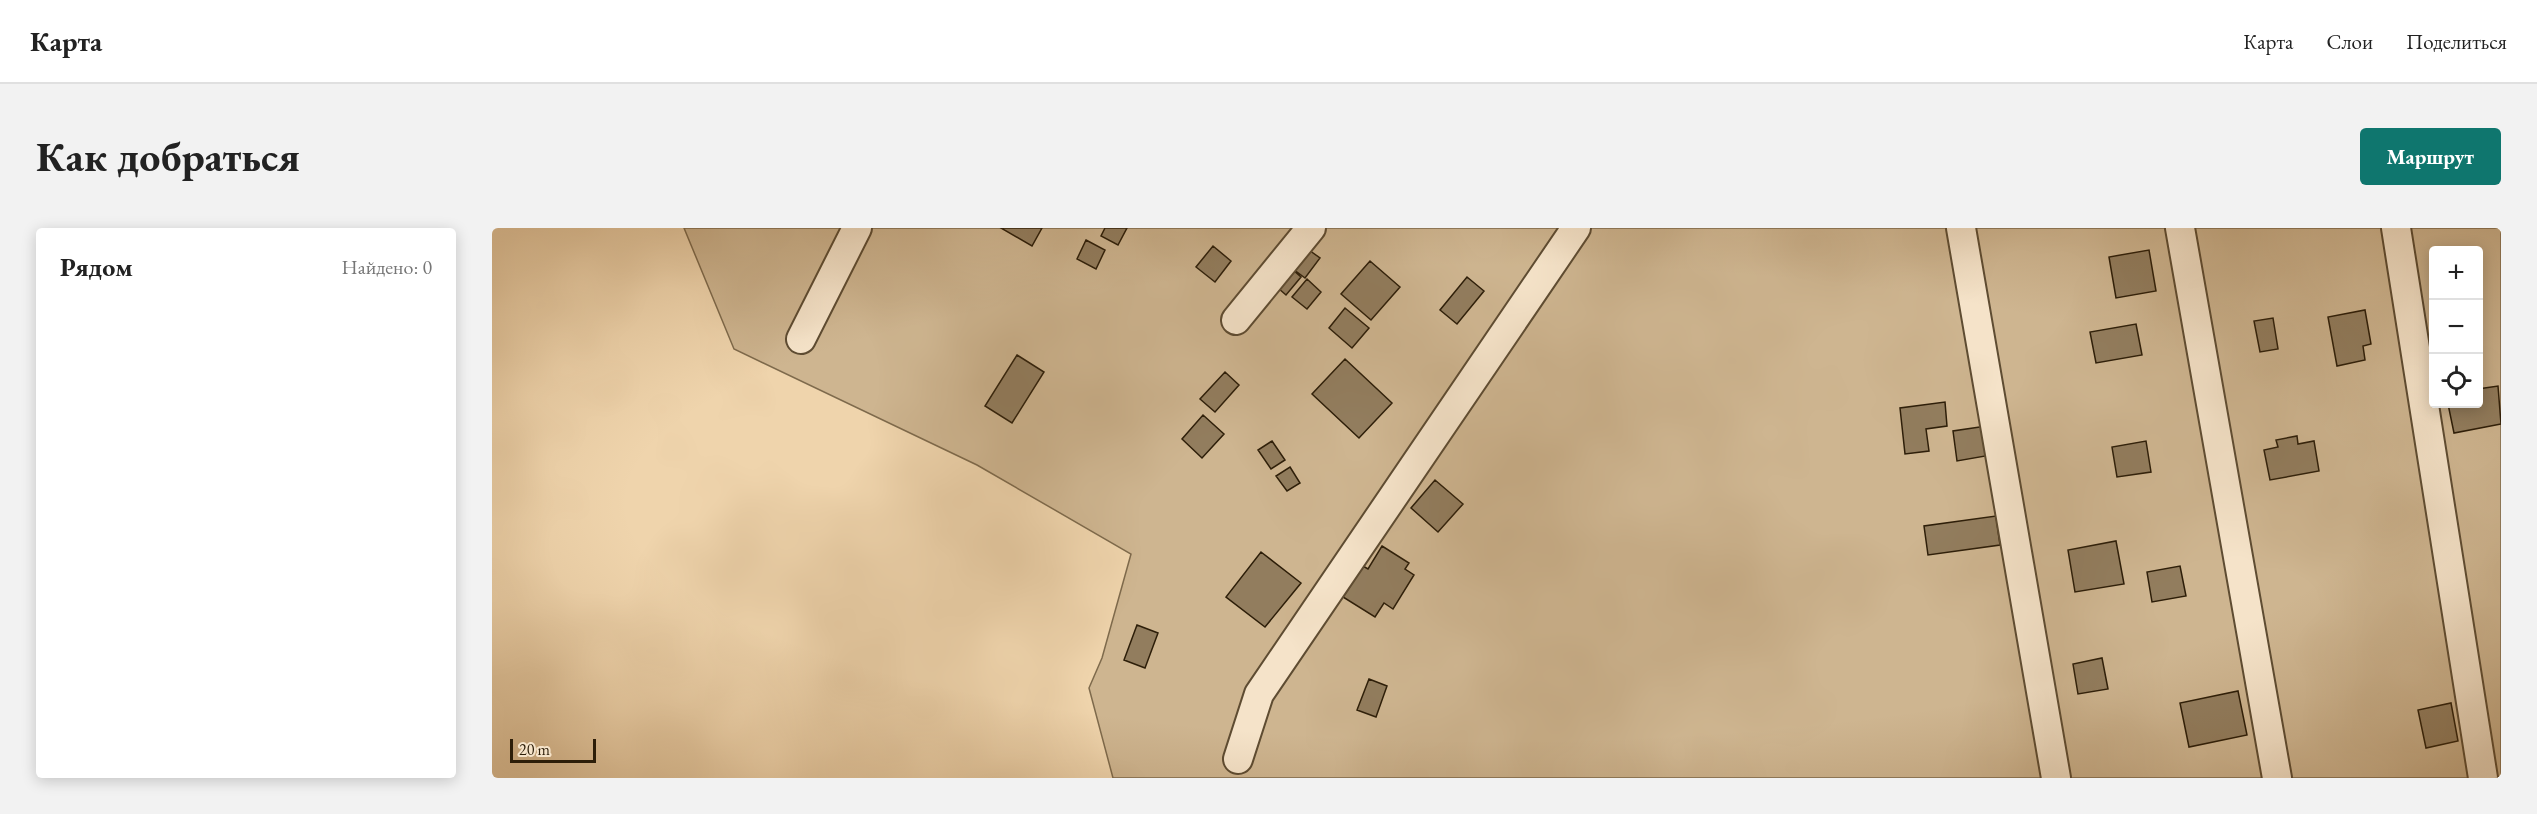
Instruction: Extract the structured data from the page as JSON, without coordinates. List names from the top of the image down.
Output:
{
  "scale_bar": "20 m",
  "page": {
    "header": "Карта",
    "nav": ["Карта", "Слои", "Поделиться"],
    "buttons": "Маршрут",
    "title": "Как добраться",
    "heading": ["Рядом", "Найдено: 0"],
    "map_buttons": ["+", "−"],
    "scale": "20 m"
  }
}
